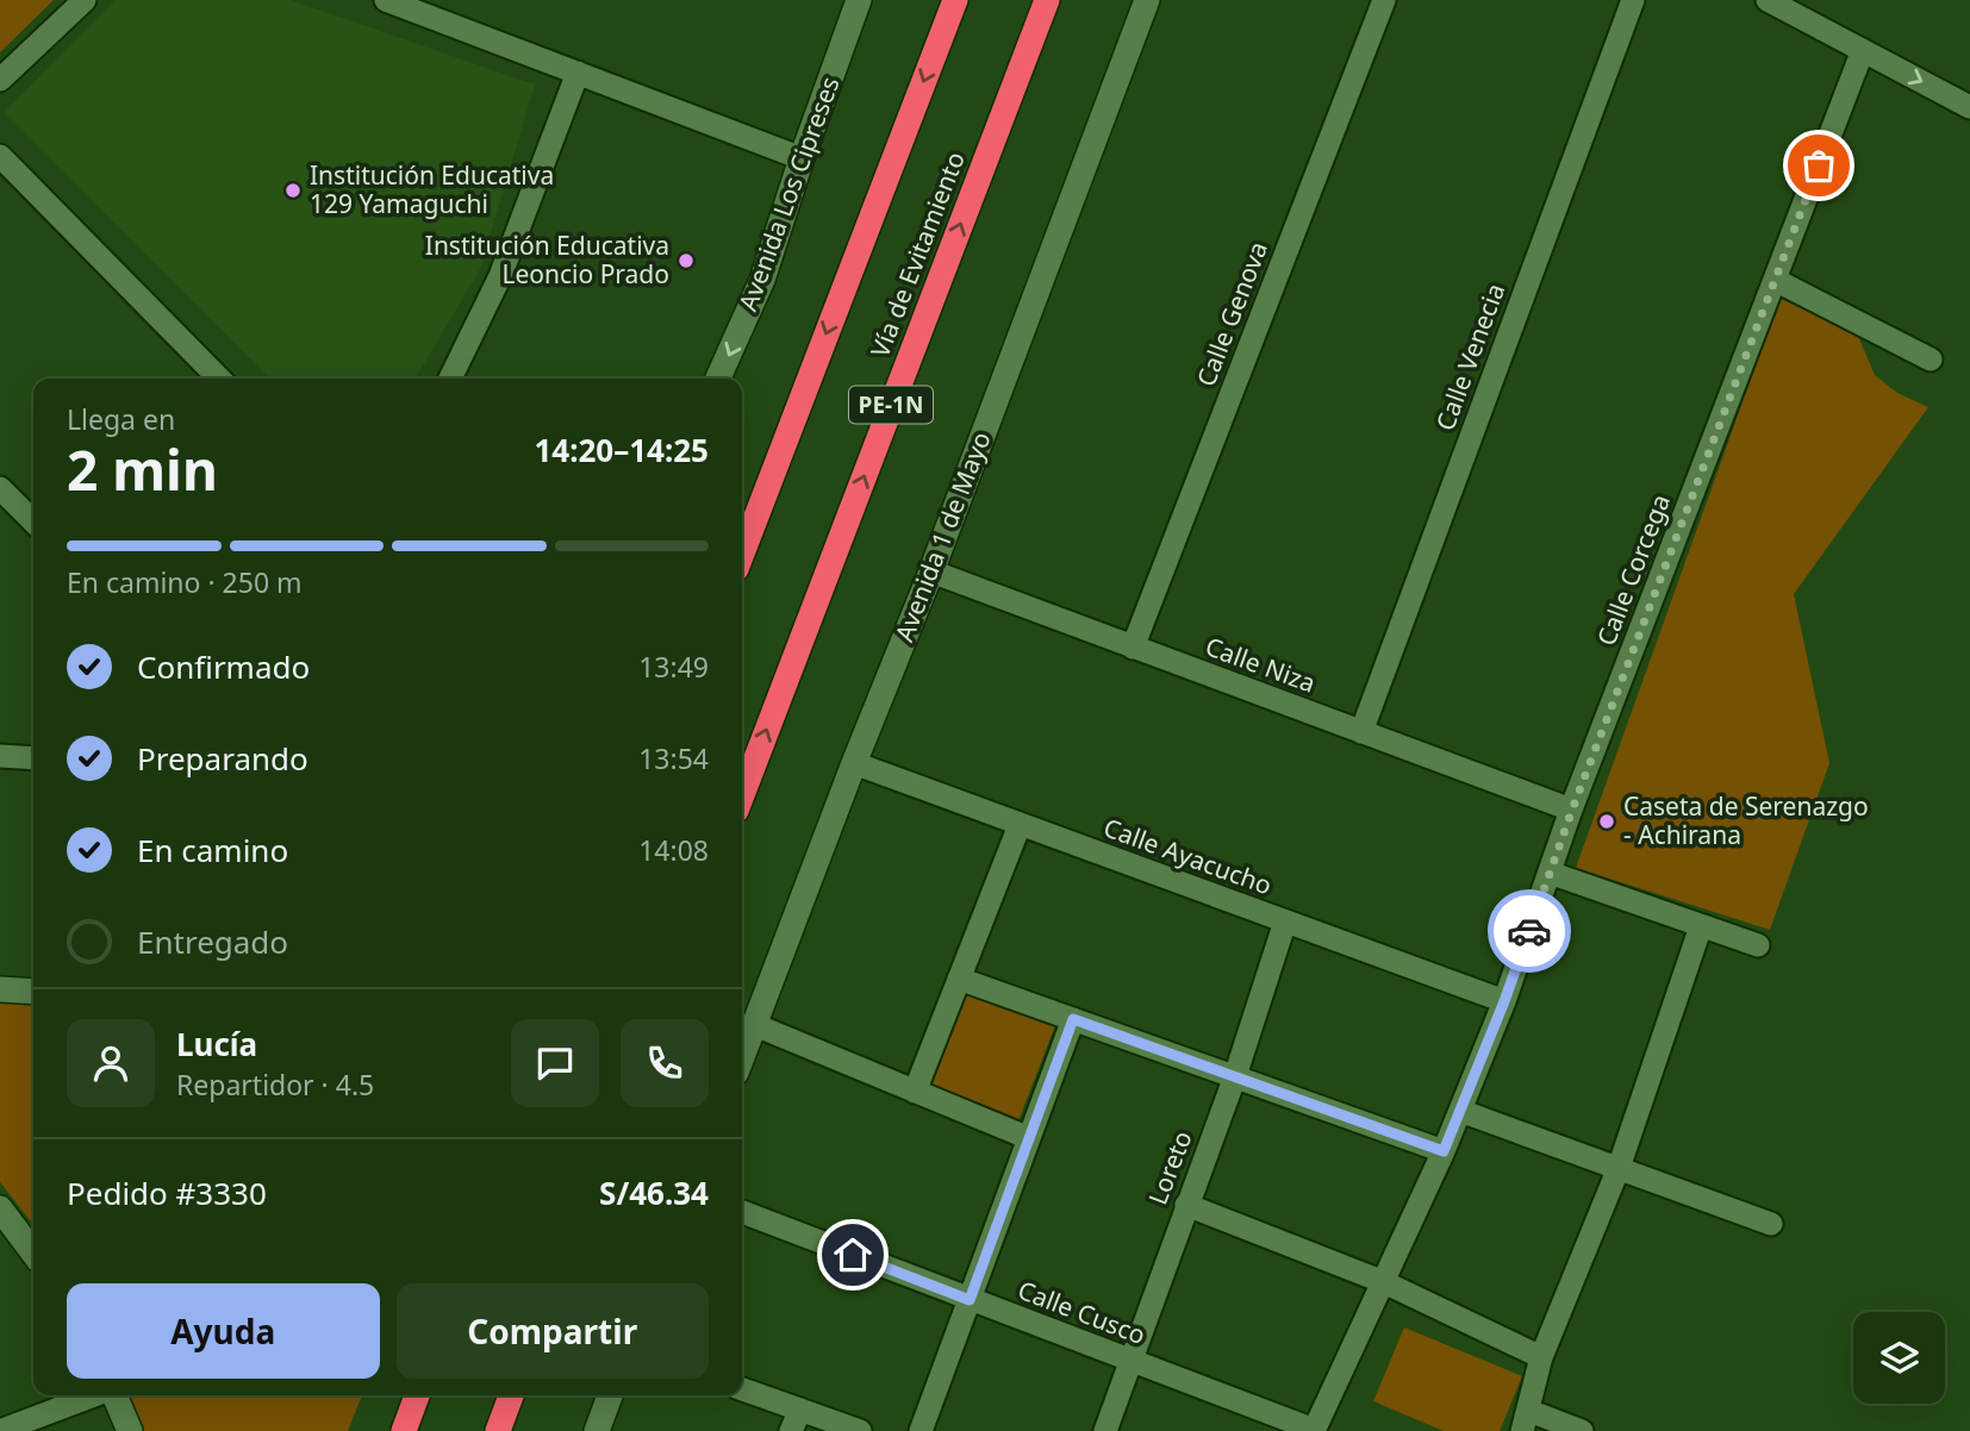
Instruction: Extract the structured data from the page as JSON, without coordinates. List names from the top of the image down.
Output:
{
  "streets": {
    "highway": ["Vía de Evitamiento", "PE-1N"],
    "street": [
      "Avenida Los Cipreses",
      "Calle Genova",
      "Calle Venecia",
      "Avenida 1 de Mayo",
      "Calle Corcega",
      "Calle Niza",
      "Calle Ayacucho",
      "Loreto",
      "Calle Cusco"
    ]
  },
  "crossings": [
    ["Calle Genova", "Calle Niza"],
    ["Calle Venecia", "Calle Niza"],
    ["Avenida 1 de Mayo", "Calle Niza"],
    ["Avenida 1 de Mayo", "Calle Ayacucho"],
    ["Calle Corcega", "Calle Niza"],
    ["Calle Corcega", "Calle Ayacucho"],
    ["Calle Corcega", "Calle Cusco"],
    ["Calle Ayacucho", "Loreto"],
    ["Loreto", "Calle Cusco"]
  ],
  "one_way": ["Avenida Los Cipreses"],
  "places": ["Institución Educativa 129 Yamaguchi", "Institución Educativa Leoncio Prado", "Caseta de Serenazgo - Achirana"],
  "page": {
    "heading": ["2 min", "Llega en", "14:20–14:25"],
    "panel": [
      "Lucía",
      "Repartidor · 4.5",
      "Pedido #3330",
      "S/46.34"
    ],
    "bar": "En camino · 250 m",
    "list": [
      ["Confirmado", "13:49"],
      ["Preparando", "13:54"],
      ["En camino", "14:08"],
      "Entregado"
    ],
    "buttons": ["Ayuda", "Compartir"]
  }
}
